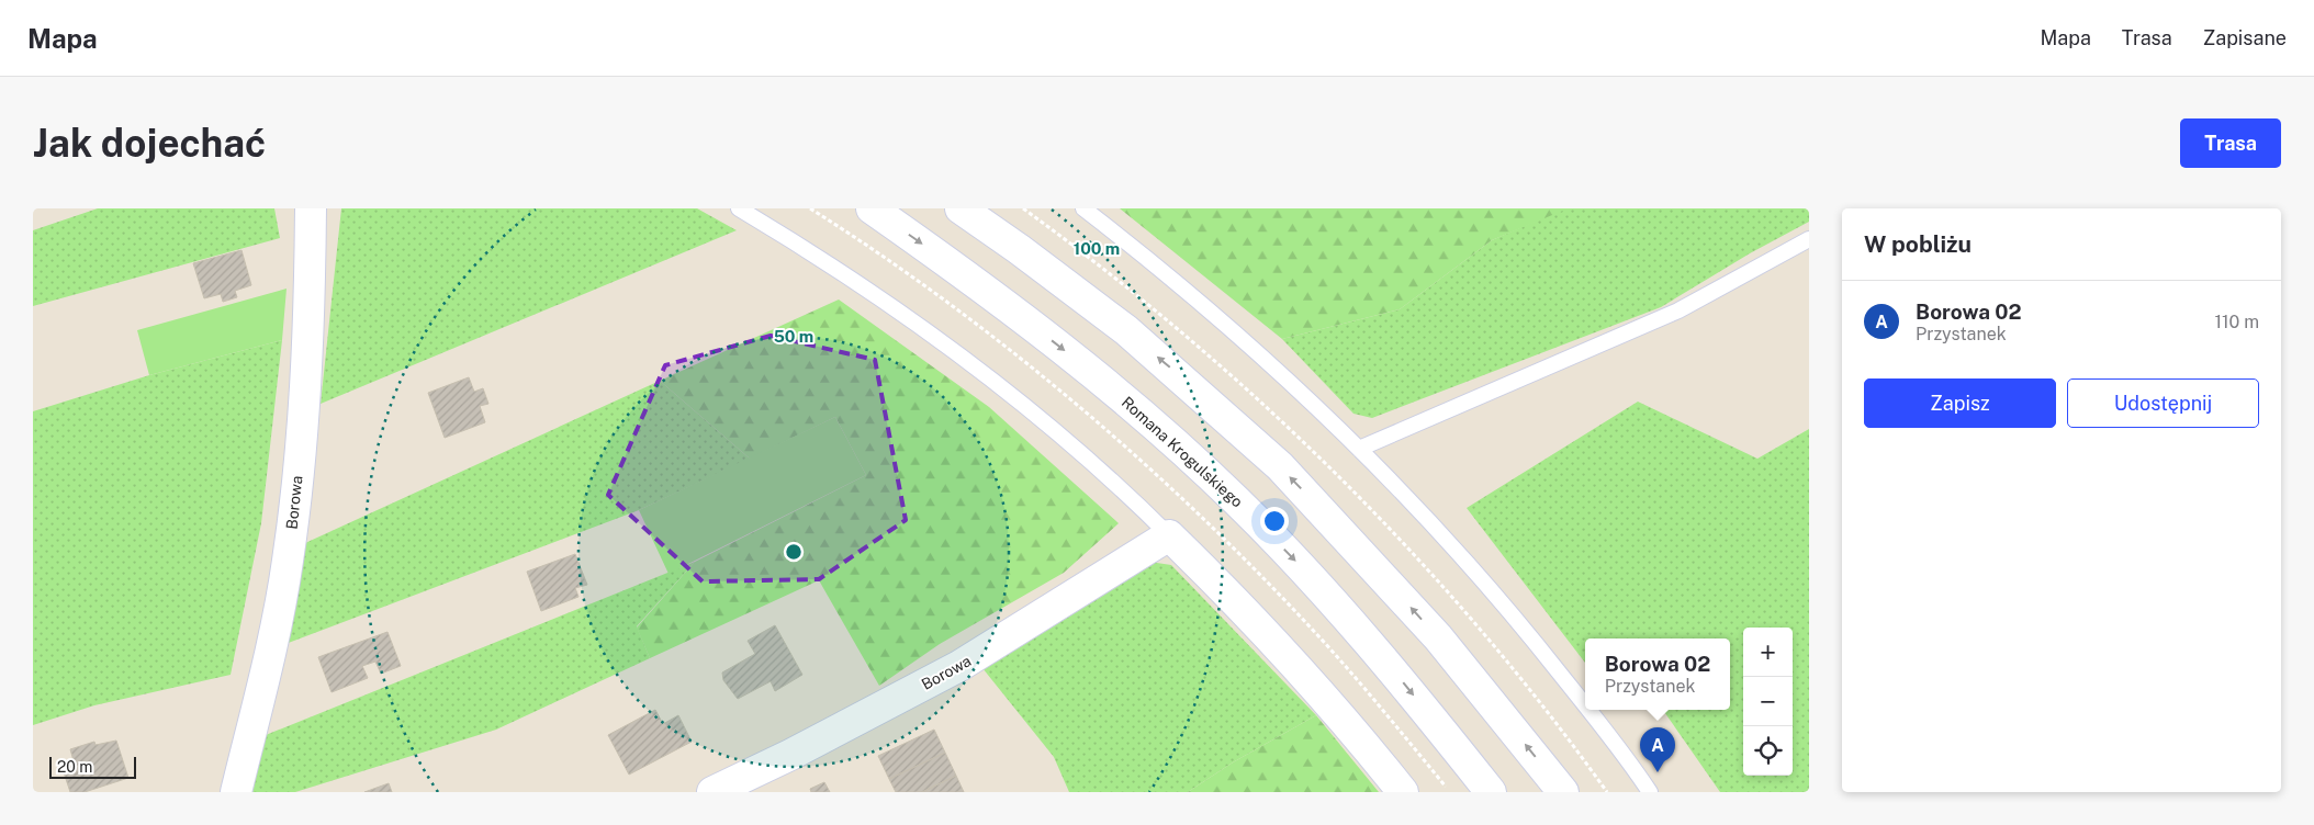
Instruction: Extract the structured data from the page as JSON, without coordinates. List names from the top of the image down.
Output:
{
  "streets": {
    "main road": ["Romana Krogulskiego", "Borowa"]
  },
  "scale_bar": "20 m",
  "page": {
    "header": "Mapa",
    "nav": ["Mapa", "Trasa", "Zapisane"],
    "buttons": [
      "Trasa",
      ["Zapisz", "Udostępnij"]
    ],
    "title": "Jak dojechać",
    "heading": "W pobliżu",
    "list": [
      {
        "mark": "A",
        "name": "Borowa 02",
        "note": "Przystanek",
        "value": "110 m"
      }
    ],
    "map_buttons": ["+", "−"],
    "popup": ["Borowa 02", "Przystanek"],
    "pins": "A",
    "scale": "20 m"
  },
  "rings": ["100 m", "50 m"]
}
